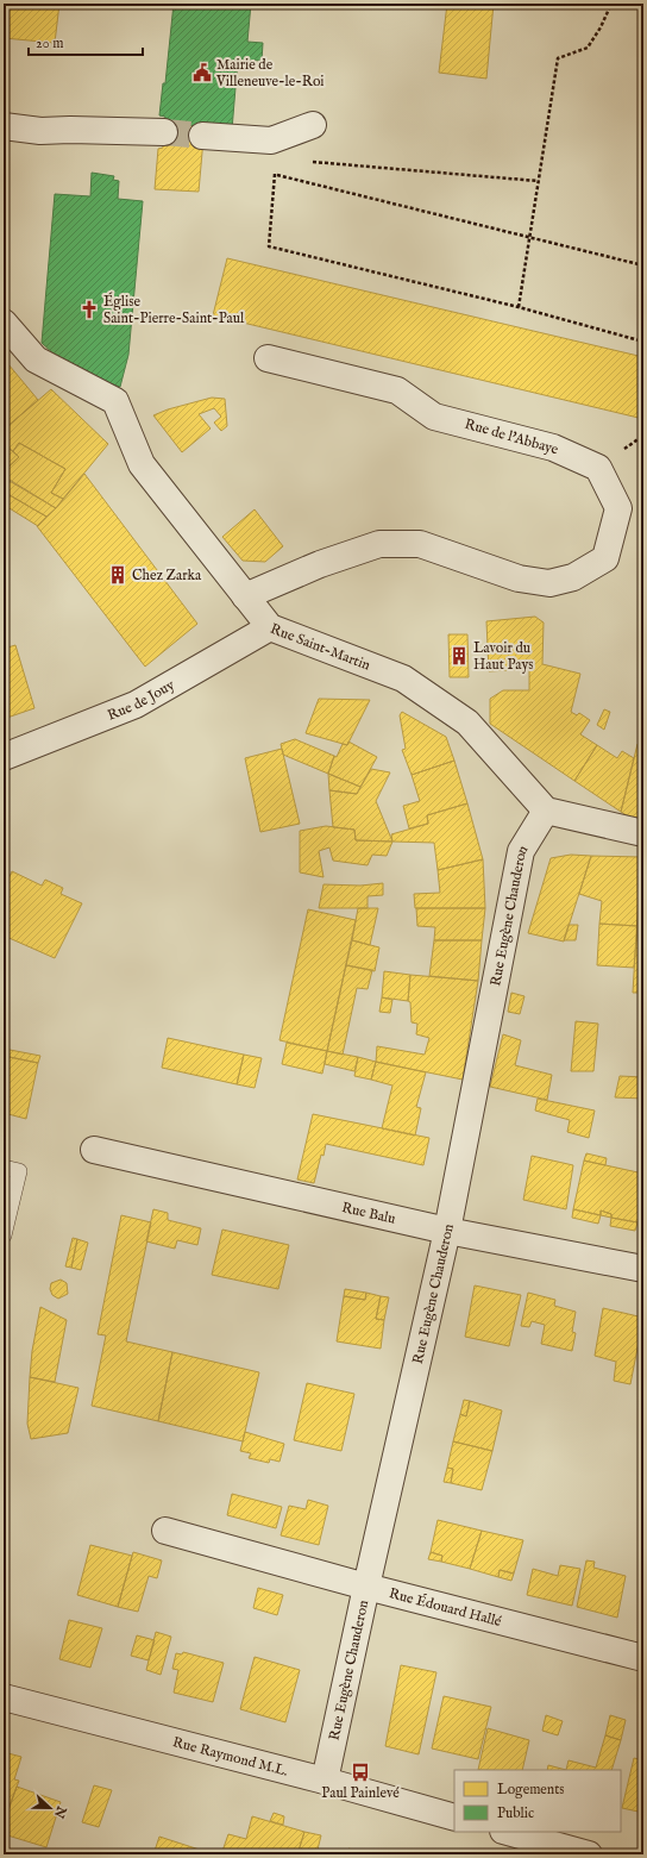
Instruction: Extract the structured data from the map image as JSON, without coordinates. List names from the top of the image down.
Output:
{
  "streets": {
    "street": [
      "Rue de l'Abbaye",
      "Rue Saint-Martin",
      "Rue de Jouy",
      "Rue Eugène Chauderon",
      "Rue Balu",
      "Rue Édouard Hallé",
      "Rue Raymond M.L."
    ]
  },
  "crossings": [
    ["Rue de l'Abbaye", "Rue Saint-Martin"],
    ["Rue Saint-Martin", "Rue de Jouy"],
    ["Rue Saint-Martin", "Rue Eugène Chauderon"],
    ["Rue Eugène Chauderon", "Rue Balu"],
    ["Rue Eugène Chauderon", "Rue Édouard Hallé"],
    ["Rue Eugène Chauderon", "Rue Raymond M.L."]
  ],
  "places": {
    "public building": ["Mairie de Villeneuve-le-Roi"],
    "church": ["Église Saint-Pierre-Saint-Paul"],
    "building": ["Chez Zarka", "Lavoir du Haut Pays"],
    "bus stop": ["Paul Painlevé"]
  },
  "legend": ["Logements", "Public"],
  "scale_bar": "20 m",
  "north": "right"
}
